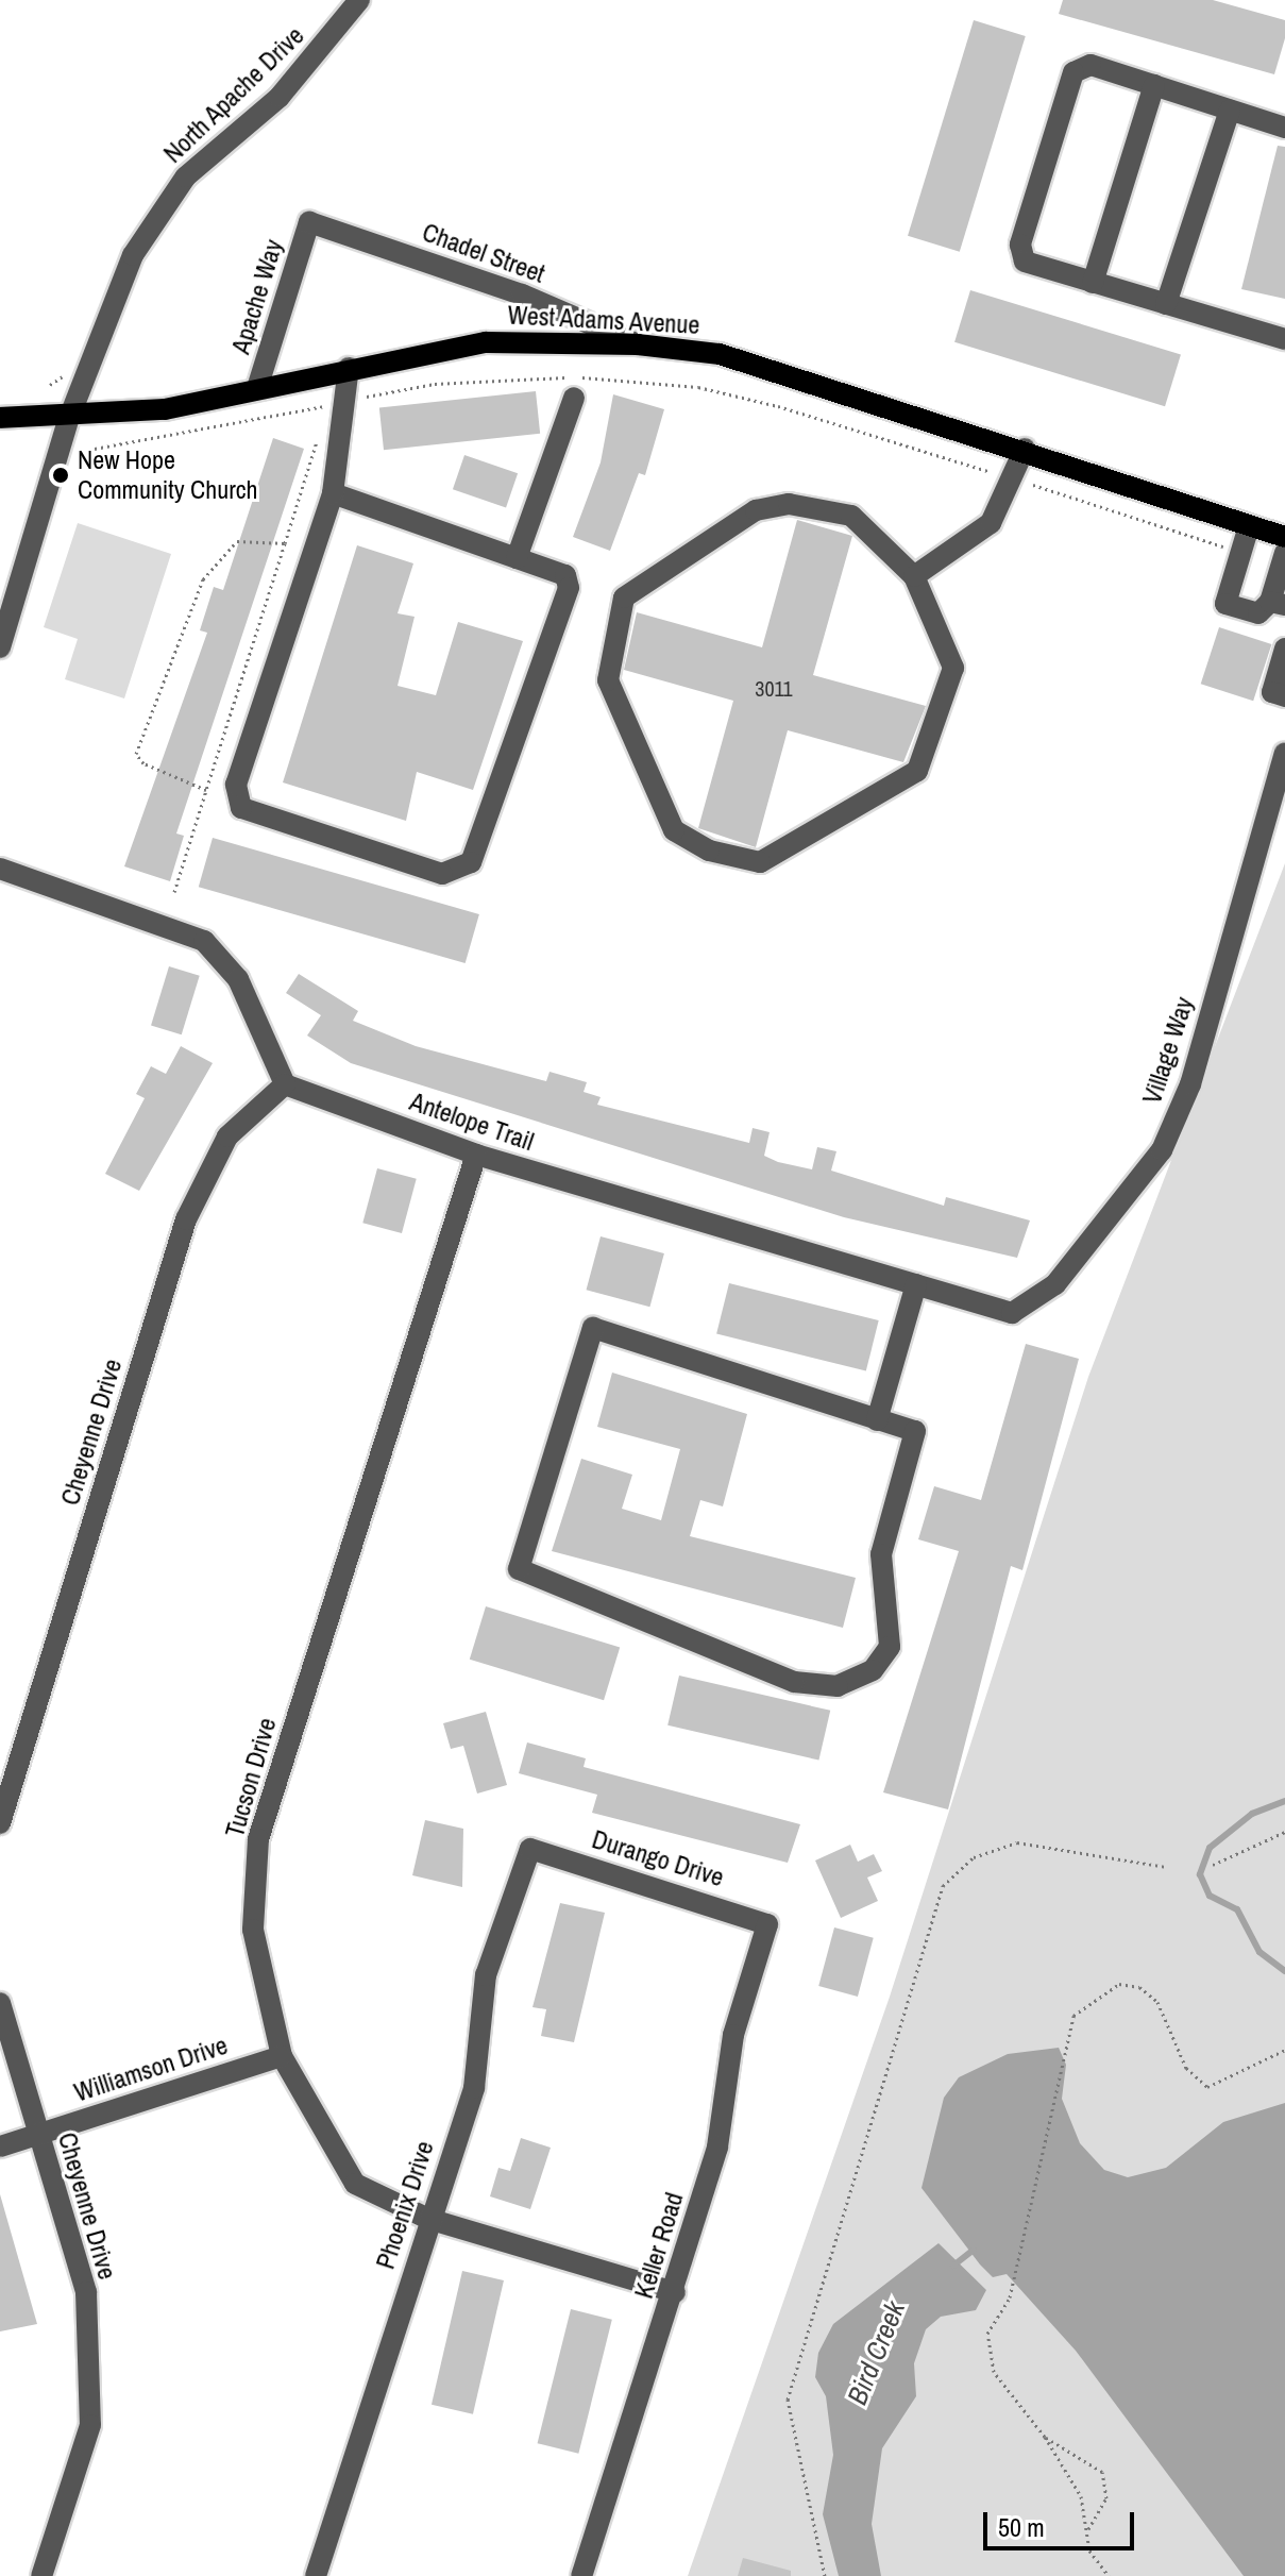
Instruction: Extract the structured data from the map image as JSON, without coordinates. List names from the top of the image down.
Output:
{
  "streets": {
    "main road": ["West Adams Avenue"],
    "street": [
      "North Apache Drive",
      "Chadel Street",
      "Apache Way",
      "Village Way",
      "Antelope Trail",
      "Cheyenne Drive",
      "Tucson Drive",
      "Durango Drive",
      "Williamson Drive",
      "Phoenix Drive",
      "Keller Road"
    ]
  },
  "crossings": [
    ["North Apache Drive", "West Adams Avenue"],
    ["Chadel Street", "Apache Way"],
    ["Chadel Street", "West Adams Avenue"],
    ["Apache Way", "West Adams Avenue"],
    ["Village Way", "Antelope Trail"],
    ["Antelope Trail", "Cheyenne Drive"],
    ["Antelope Trail", "Tucson Drive"],
    ["Cheyenne Drive", "Williamson Drive"],
    ["Tucson Drive", "Williamson Drive"],
    ["Tucson Drive", "Phoenix Drive"],
    ["Tucson Drive", "Keller Road"],
    ["Durango Drive", "Phoenix Drive"],
    ["Durango Drive", "Keller Road"]
  ],
  "water": ["Bird Creek"],
  "places": ["New Hope Community Church"],
  "house_numbers": ["3011"],
  "scale_bar": "50 m"
}
